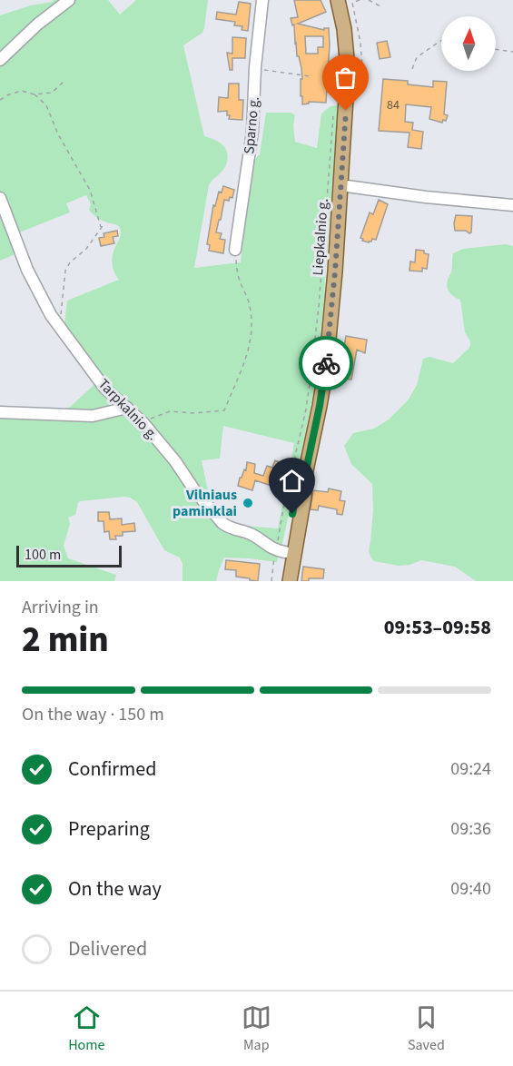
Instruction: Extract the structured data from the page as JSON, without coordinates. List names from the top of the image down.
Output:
{
  "streets": {
    "main road": ["Liepkalnio g."],
    "street": ["Sparno g.", "Tarpkalnio g."]
  },
  "crossings": [
    ["Liepkalnio g.", "Tarpkalnio g."]
  ],
  "places": ["Vilniaus paminklai"],
  "house_numbers": ["84"],
  "scale_bar": "100 m",
  "north": "top",
  "page": {
    "scale": "100 m",
    "heading": ["2 min", "Arriving in", "09:53–09:58"],
    "bar": "On the way · 150 m",
    "list": [
      ["Confirmed", "09:24"],
      ["Preparing", "09:36"],
      ["On the way", "09:40"],
      "Delivered"
    ],
    "tabs": ["Home", "Map", "Saved"]
  }
}
